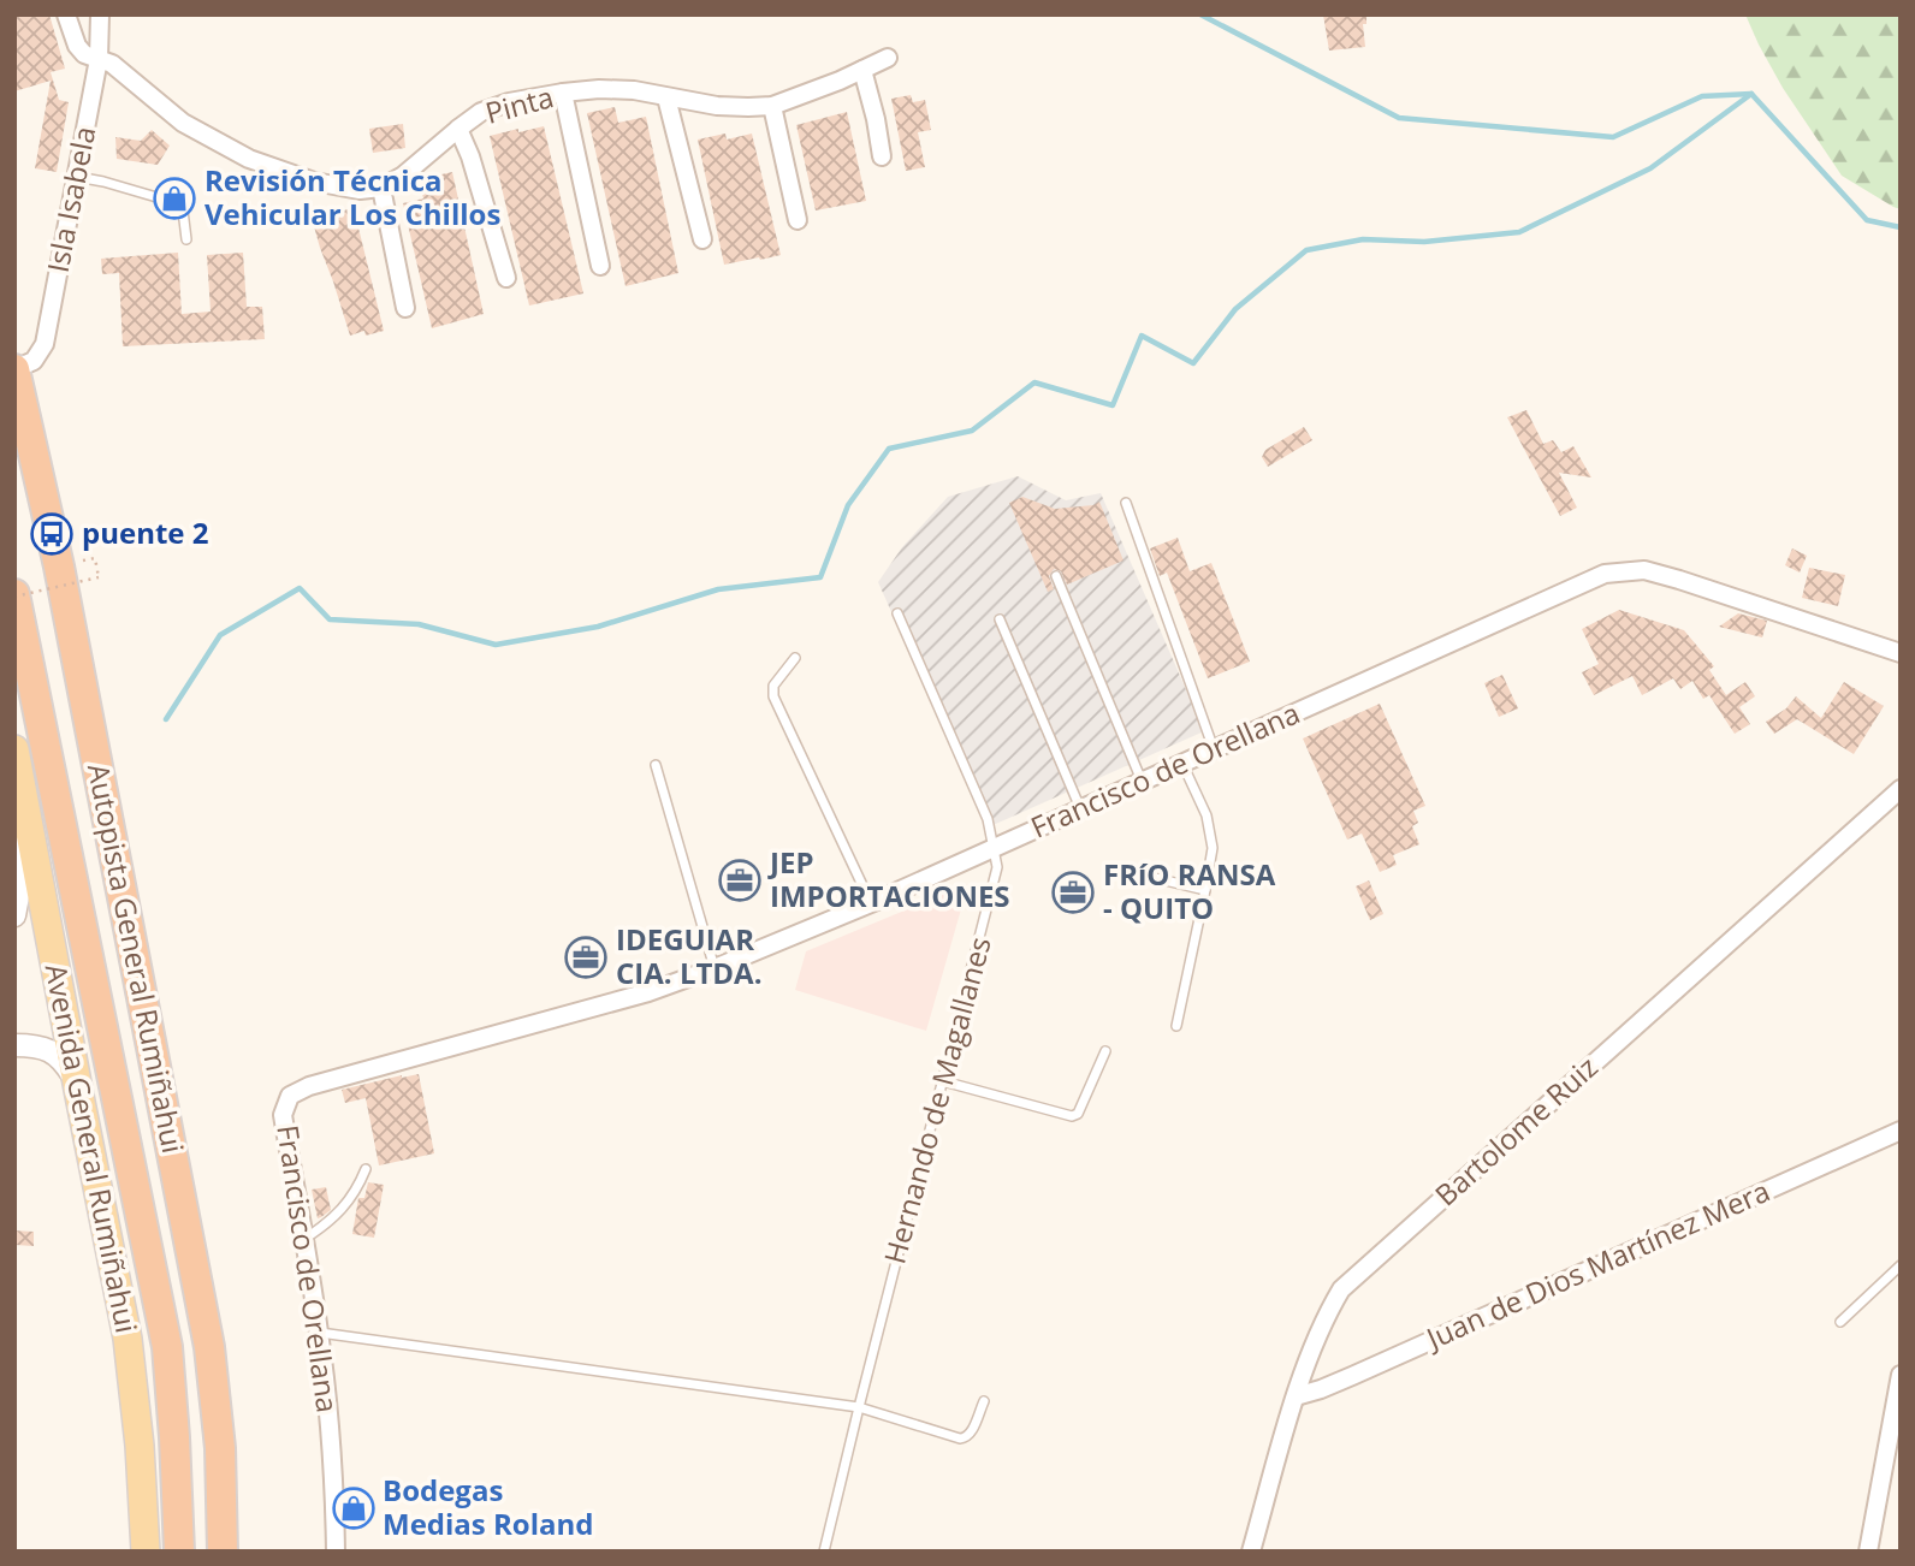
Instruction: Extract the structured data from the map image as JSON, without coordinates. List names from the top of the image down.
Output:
{
  "streets": {
    "highway": ["Autopista General Rumiñahui"],
    "main road": ["Avenida General Rumiñahui"],
    "street": [
      "Pinta",
      "Isla Isabela",
      "Francisco de Orellana",
      "Bartolome Ruiz",
      "Juan de Dios Martínez Mera"
    ],
    "lane": ["Hernando de Magallanes"]
  },
  "crossings": [
    ["Isla Isabela", "Autopista General Rumiñahui"],
    ["Francisco de Orellana", "Hernando de Magallanes"],
    ["Bartolome Ruiz", "Juan de Dios Martínez Mera"]
  ],
  "places": {
    "shop": ["Revisión Técnica Vehicular Los Chillos", "Bodegas Medias Roland"],
    "bus stop": ["puente 2"],
    "office": ["JEP IMPORTACIONES", "FRíO RANSA - QUITO", "IDEGUIAR CIA. LTDA."]
  }
}
